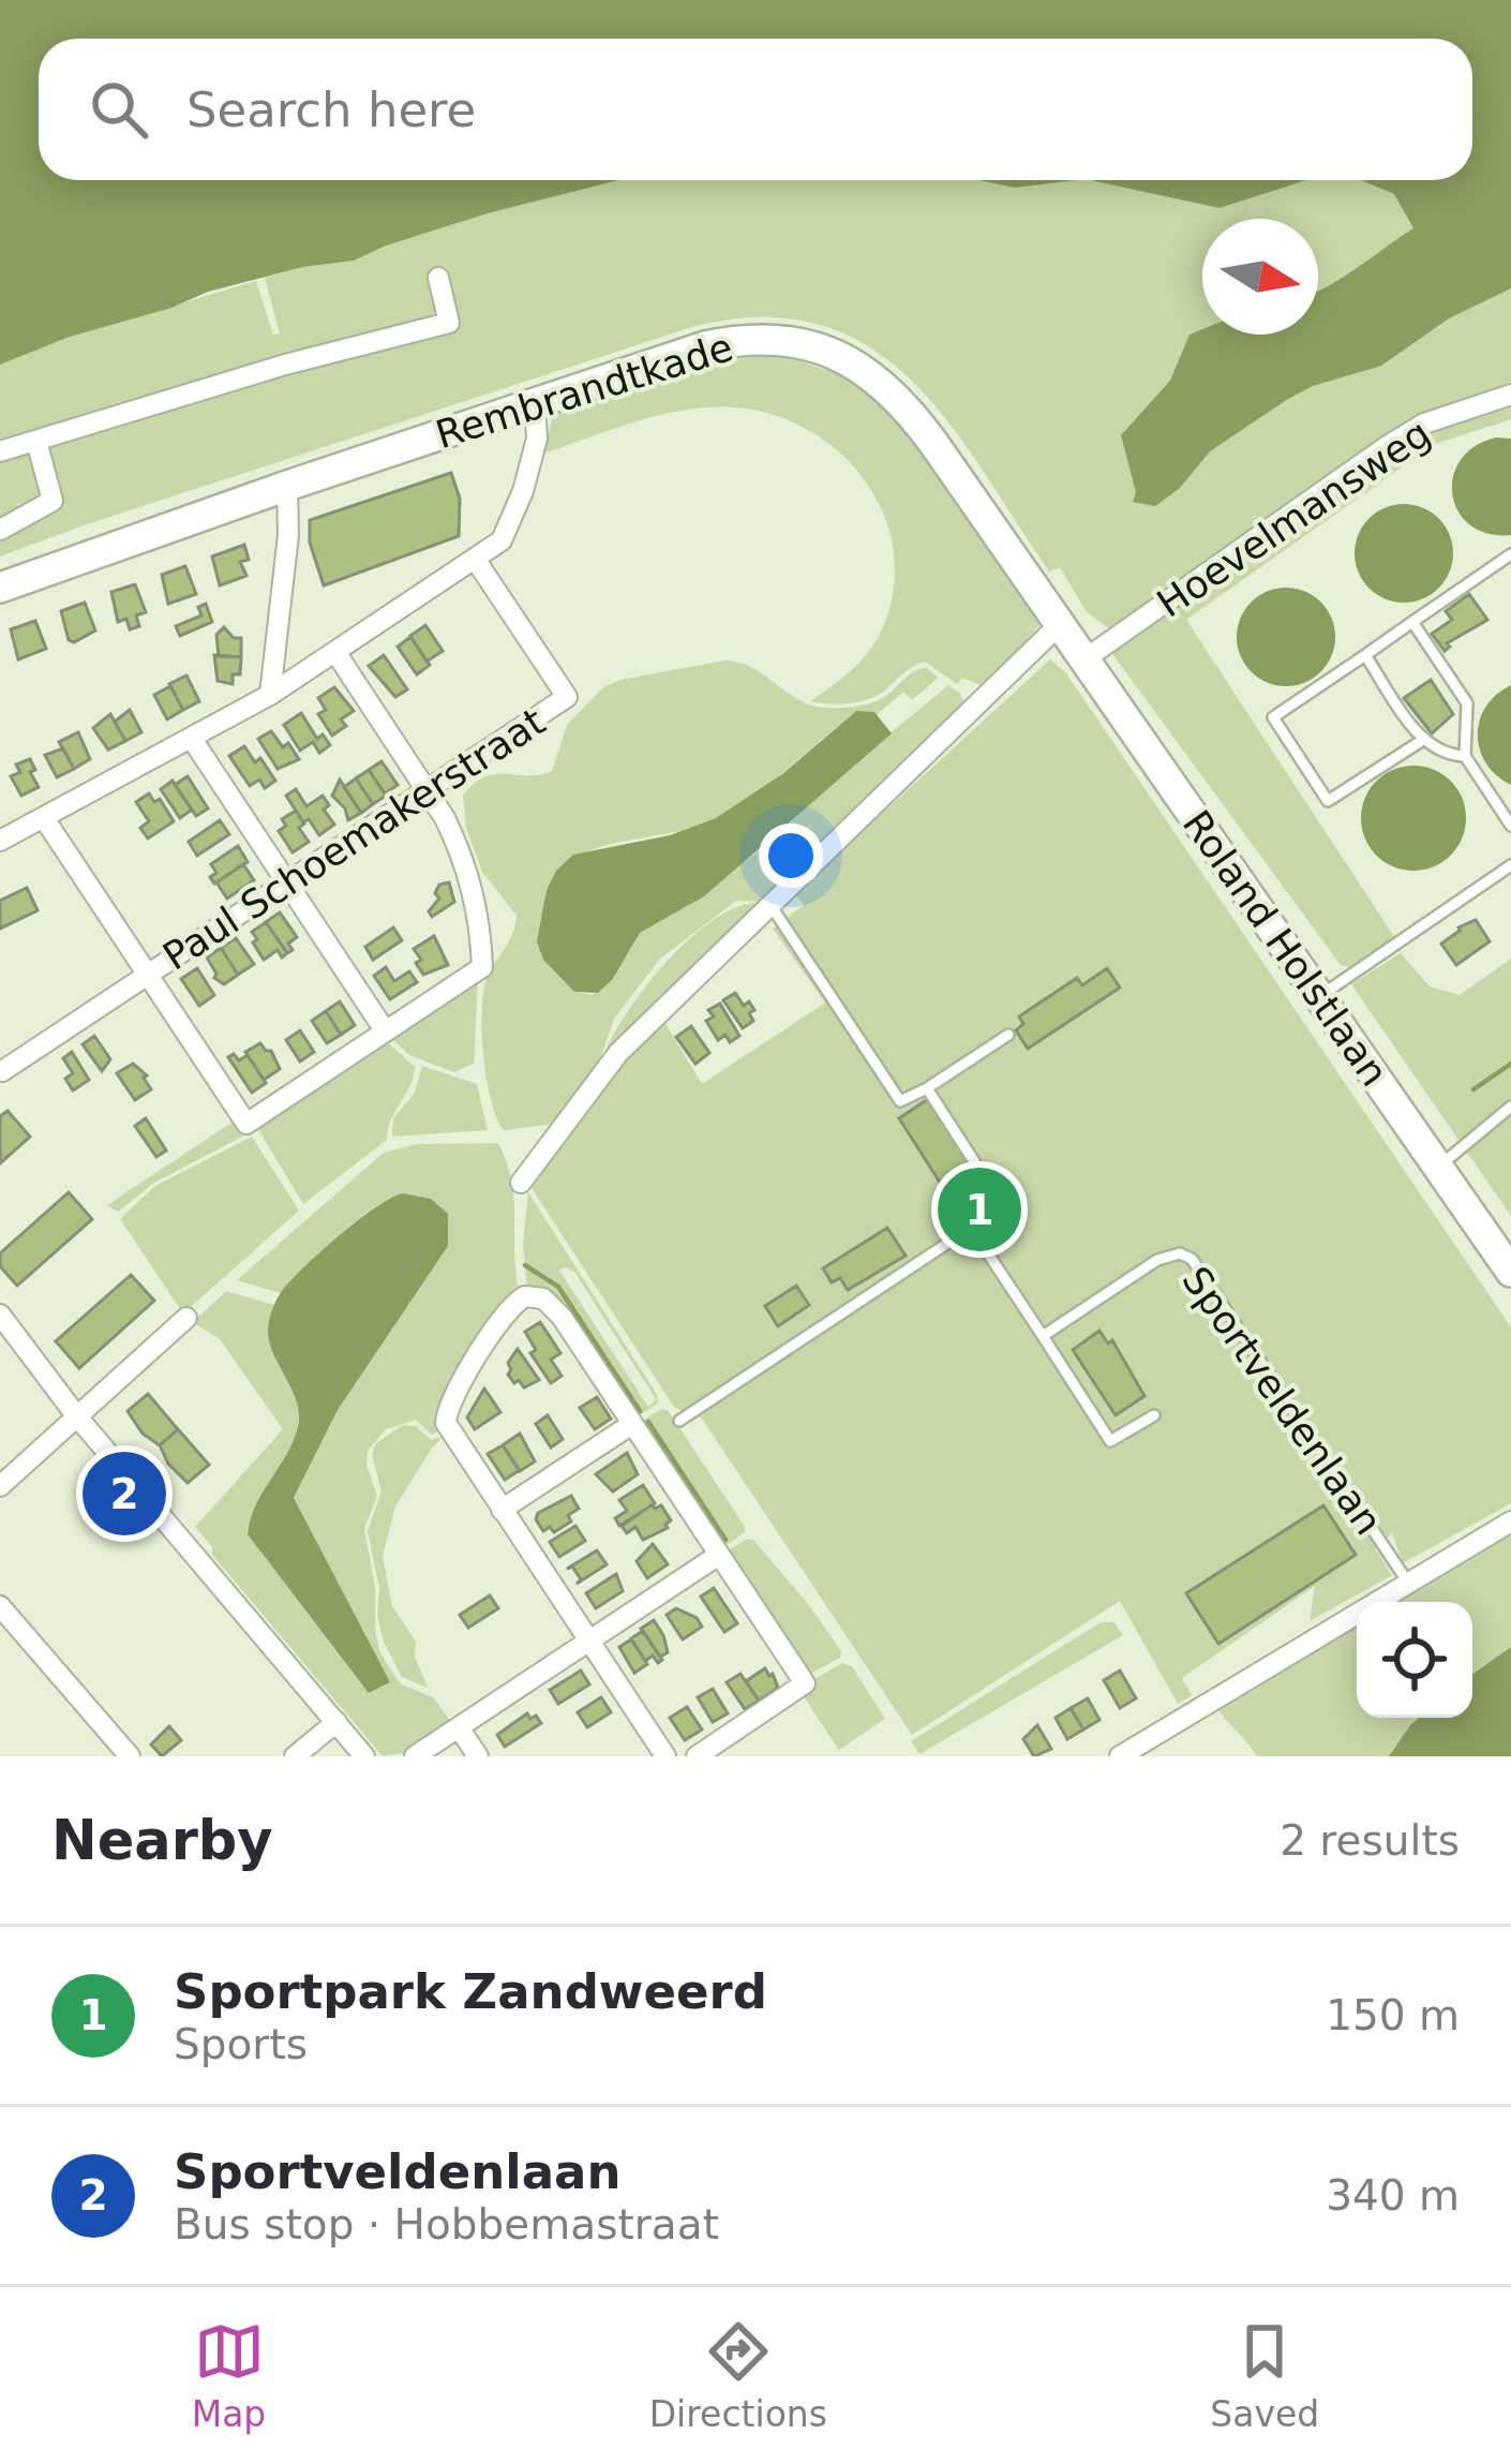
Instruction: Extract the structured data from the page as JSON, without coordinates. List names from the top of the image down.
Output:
{
  "streets": {
    "street": [
      "Rembrandtkade",
      "Hoevelmansweg",
      "Paul Schoemakerstraat",
      "Roland Holstlaan"
    ],
    "lane": ["Sportveldenlaan"]
  },
  "crossings": [
    ["Rembrandtkade", "Roland Holstlaan"],
    ["Hoevelmansweg", "Roland Holstlaan"]
  ],
  "north": "right",
  "page": {
    "search": "Search here",
    "pins": ["1", "2"],
    "heading": ["Nearby", "2 results"],
    "list": [
      {
        "mark": "1",
        "name": "Sportpark Zandweerd",
        "note": "Sports",
        "value": "150 m"
      },
      {
        "mark": "2",
        "name": "Sportveldenlaan",
        "note": "Bus stop · Hobbemastraat",
        "value": "340 m"
      }
    ],
    "nav": ["Map", "Directions", "Saved"]
  }
}
